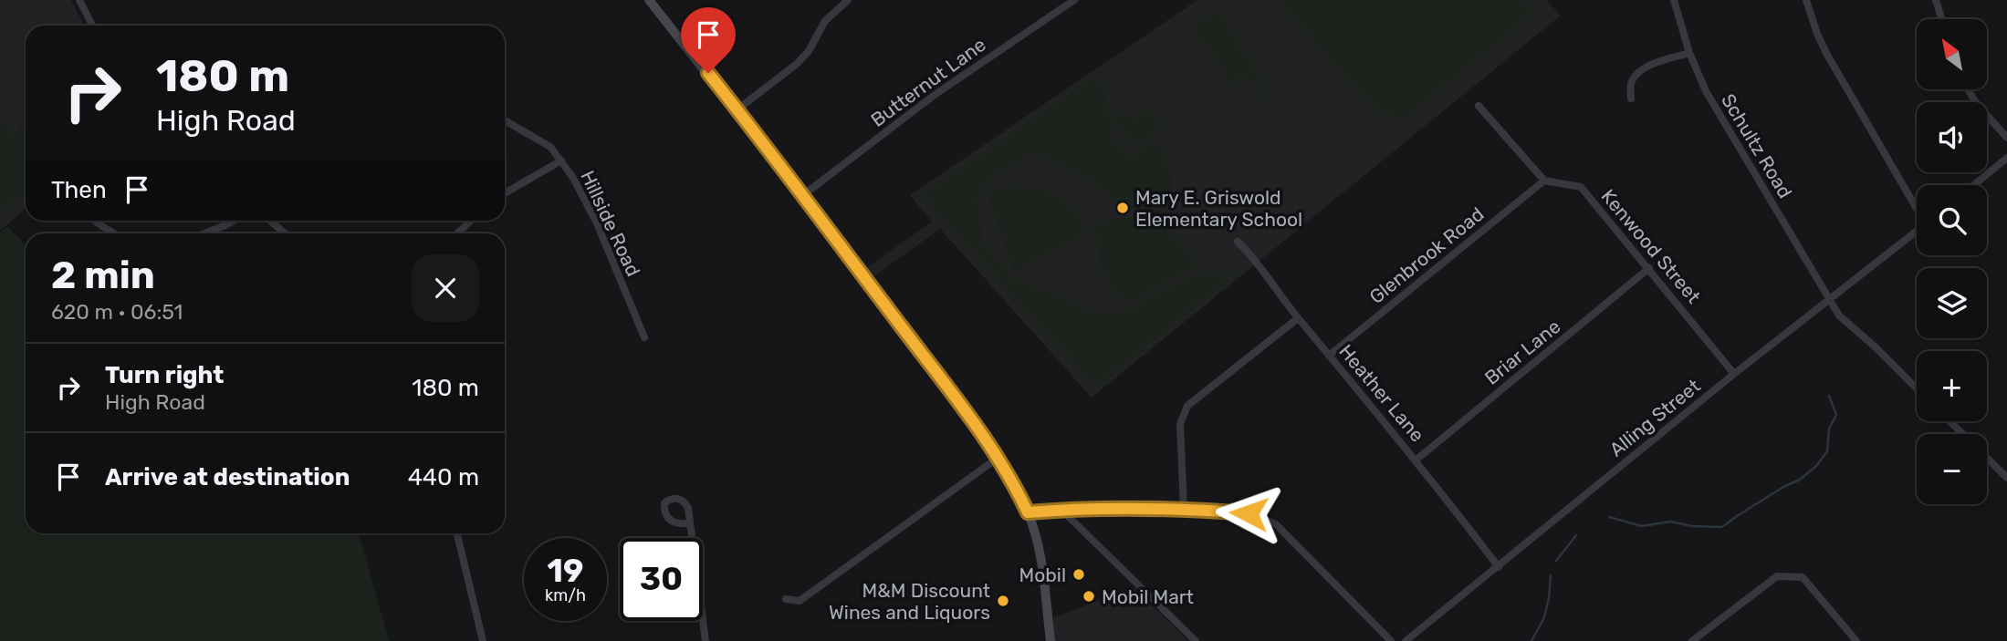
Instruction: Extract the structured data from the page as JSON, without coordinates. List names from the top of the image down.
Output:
{
  "streets": {
    "street": [
      "Butternut Lane",
      "Schultz Road",
      "Hillside Road",
      "Kenwood Street",
      "Glenbrook Road",
      "Briar Lane",
      "Heather Lane",
      "Alling Street"
    ]
  },
  "crossings": [
    ["Schultz Road", "Alling Street"],
    ["Kenwood Street", "Glenbrook Road"],
    ["Kenwood Street", "Briar Lane"],
    ["Kenwood Street", "Alling Street"],
    ["Glenbrook Road", "Heather Lane"],
    ["Briar Lane", "Heather Lane"],
    ["Heather Lane", "Alling Street"]
  ],
  "places": [
    "Mary E. Griswold Elementary School",
    "Mobil",
    "Mobil Mart",
    "M&M Discount Wines and Liquors"
  ],
  "north": "top left",
  "page": {
    "map_buttons": ["+", "−"],
    "turn": ["180 m", "High Road"],
    "then": "Then",
    "heading": ["2 min", "620 m · 06:51"],
    "list": [
      {
        "name": "Turn right",
        "note": "High Road",
        "value": "180 m"
      },
      {
        "name": "Arrive at destination",
        "value": "440 m"
      }
    ],
    "speed": "19 km/h",
    "limit": "30"
  }
}
